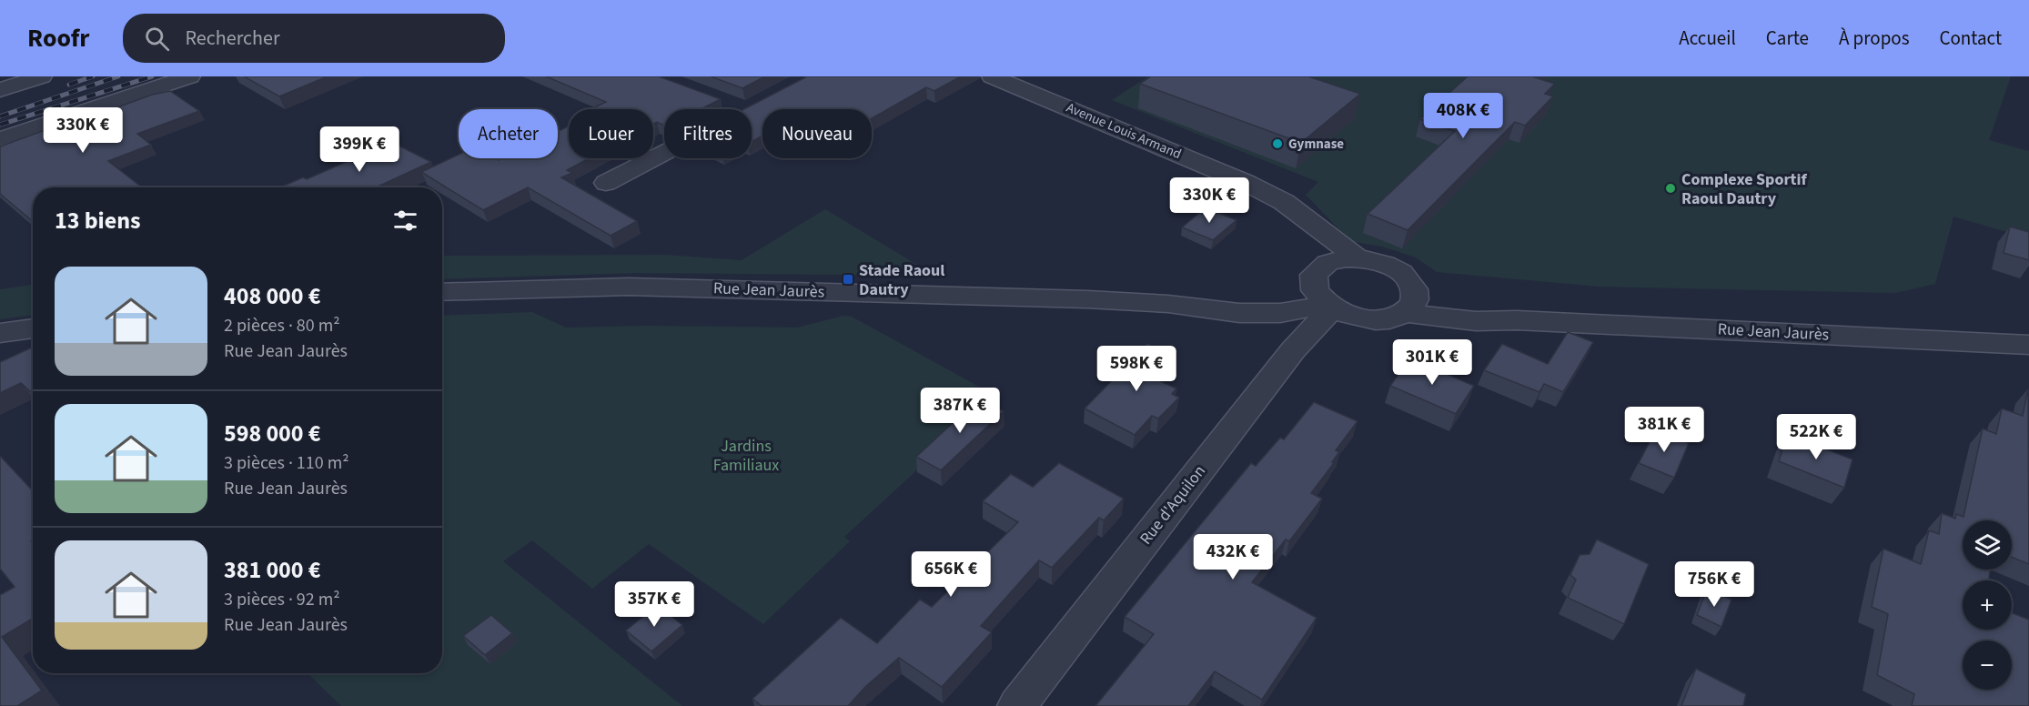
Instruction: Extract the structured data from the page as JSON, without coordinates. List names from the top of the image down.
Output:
{
  "streets": {
    "street": ["Avenue Louis Armand", "Rue Jean Jaurès", "Rue d'Aquilon"]
  },
  "crossings": [
    ["Avenue Louis Armand", "Rue Jean Jaurès"],
    ["Avenue Louis Armand", "Rue d'Aquilon"],
    ["Rue Jean Jaurès", "Rue d'Aquilon"]
  ],
  "parks": ["Jardins Familiaux"],
  "places": {
    "other": ["Gymnase", "Complexe Sportif Raoul Dautry"],
    "transit": ["Stade Raoul Dautry"]
  },
  "page": {
    "header": "Roofr",
    "search": "Rechercher",
    "nav": [
      "Accueil",
      "Carte",
      "À propos",
      "Contact"
    ],
    "price": [
      "408K €",
      "330K €",
      "399K €",
      "330K €",
      "301K €",
      "598K €",
      "387K €",
      "381K €",
      "522K €",
      "432K €",
      "656K €",
      "756K €",
      "357K €"
    ],
    "chip": [
      "Acheter",
      "Louer",
      "Filtres",
      "Nouveau"
    ],
    "heading": "13 biens",
    "list": [
      {
        "name": "408 000 €",
        "note": "2 pièces · 80 m² · Rue Jean Jaurès"
      },
      {
        "name": "598 000 €",
        "note": "3 pièces · 110 m² · Rue Jean Jaurès"
      },
      {
        "name": "381 000 €",
        "note": "3 pièces · 92 m² · Rue Jean Jaurès"
      }
    ],
    "map_buttons": ["+", "−"]
  }
}
